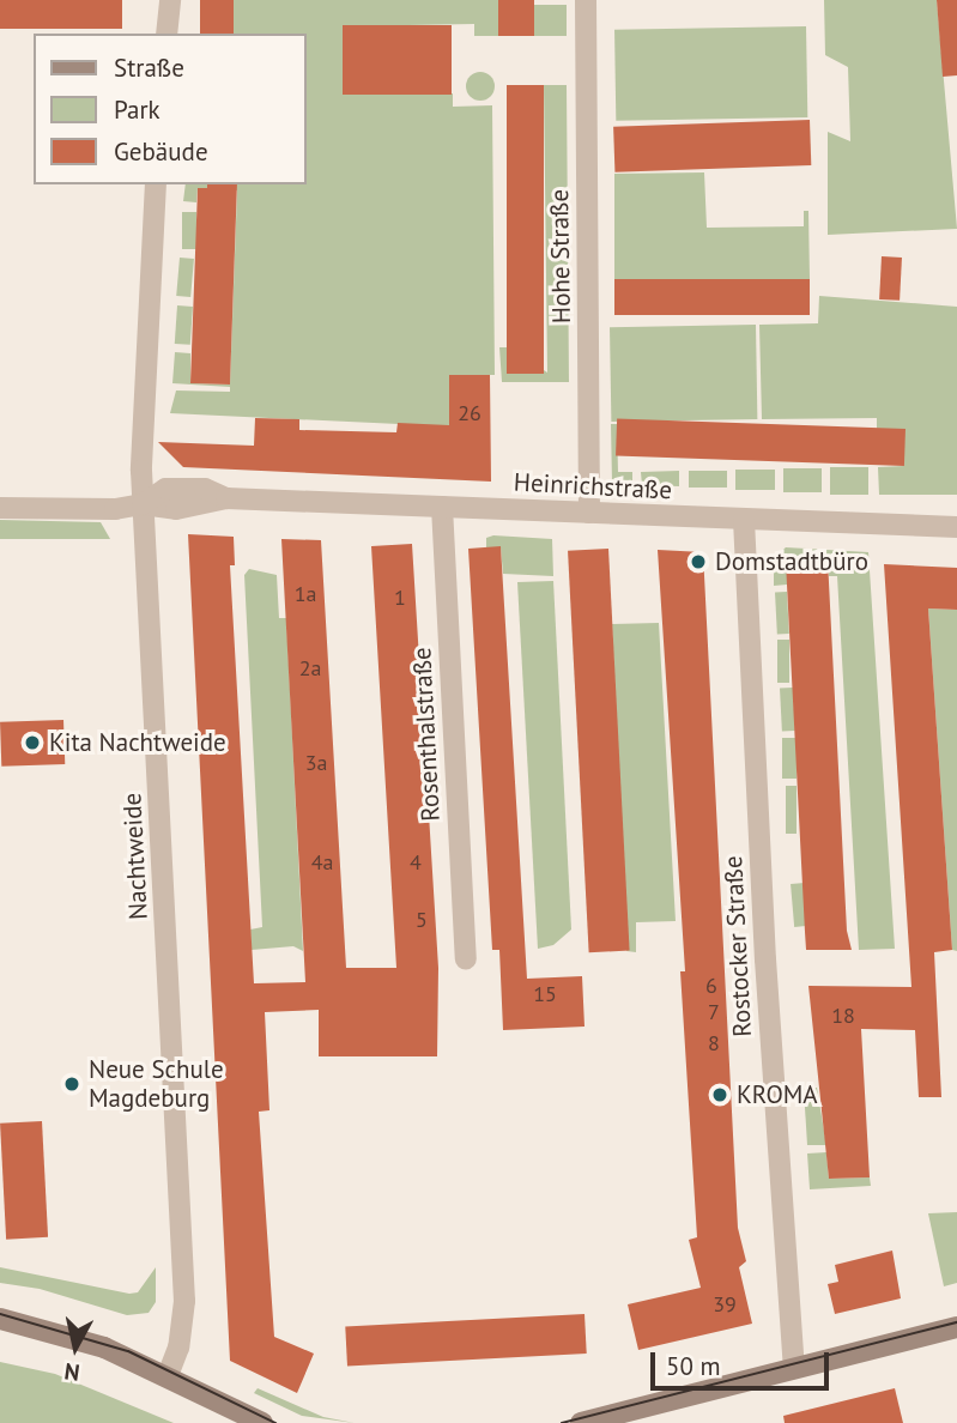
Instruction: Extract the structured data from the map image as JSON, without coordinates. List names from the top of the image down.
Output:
{
  "streets": {
    "street": [
      "Hohe Straße",
      "Heinrichstraße",
      "Rosenthalstraße",
      "Nachtweide",
      "Rostocker Straße"
    ]
  },
  "crossings": [
    ["Hohe Straße", "Heinrichstraße"],
    ["Heinrichstraße", "Rosenthalstraße"],
    ["Heinrichstraße", "Nachtweide"],
    ["Heinrichstraße", "Rostocker Straße"]
  ],
  "places": [
    "Domstadtbüro",
    "Kita Nachtweide",
    "Neue Schule Magdeburg",
    "KROMA"
  ],
  "house_numbers": [
    "26",
    "1a",
    "1",
    "2a",
    "3a",
    "4a",
    "4",
    "5",
    "6",
    "15",
    "7",
    "18",
    "8",
    "39"
  ],
  "legend": ["Straße", "Park", "Gebäude"],
  "scale_bar": "50 m",
  "north": "bottom"
}
